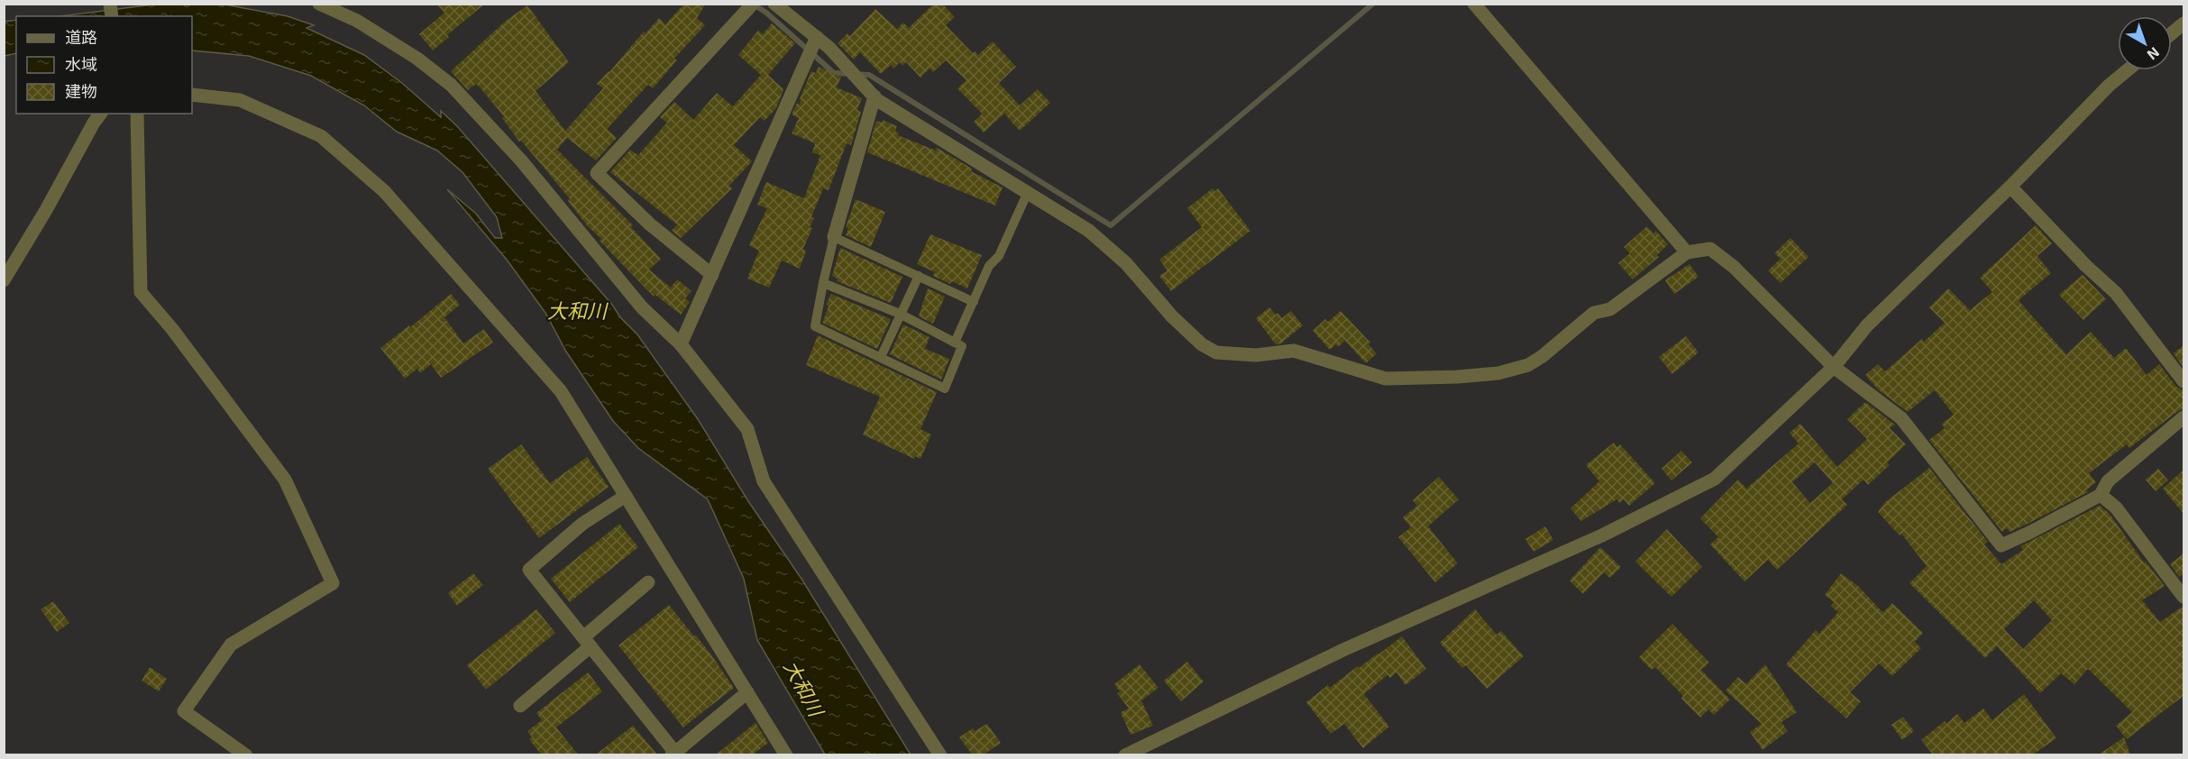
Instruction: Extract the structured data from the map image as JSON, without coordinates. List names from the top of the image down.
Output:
{
  "water": ["大和川"],
  "legend": ["道路", "水域", "建物"],
  "north": "bottom right"
}
